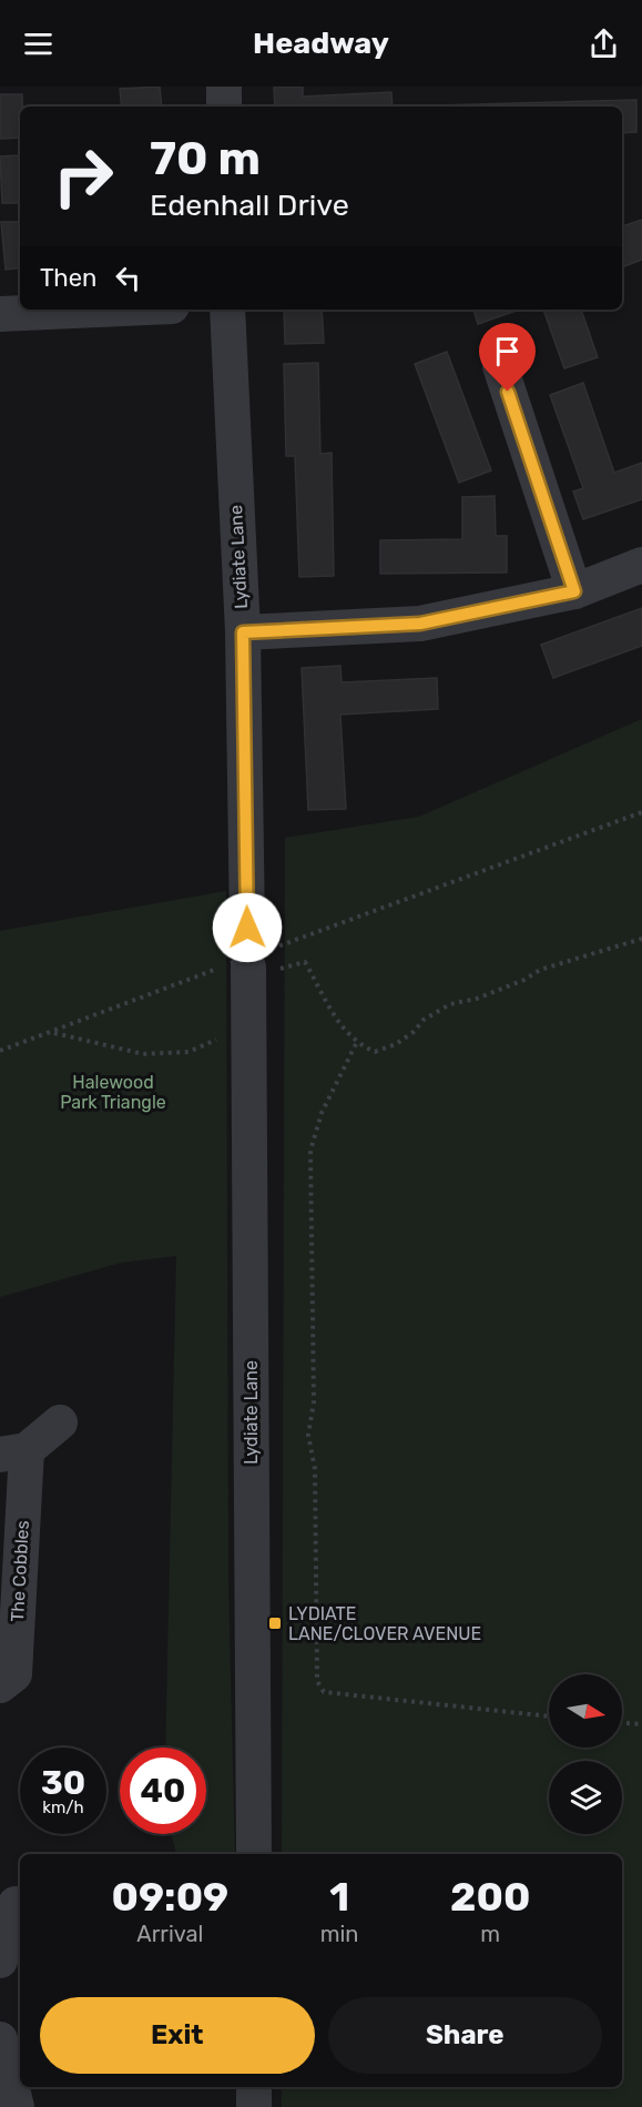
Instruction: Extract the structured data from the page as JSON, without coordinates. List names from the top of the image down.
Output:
{
  "streets": {
    "street": ["Lydiate Lane", "The Cobbles"]
  },
  "parks": ["Halewood Park Triangle"],
  "places": {
    "transit": ["LYDIATE LANE/CLOVER AVENUE"]
  },
  "north": "right",
  "page": {
    "header": "Headway",
    "turn": ["70 m", "Edenhall Drive"],
    "then": "Then",
    "speed": "30 km/h",
    "limit": "40",
    "eta": [
      "09:09",
      "Arrival",
      "1",
      "min",
      "200",
      "m"
    ],
    "buttons": ["Exit", "Share"]
  }
}
